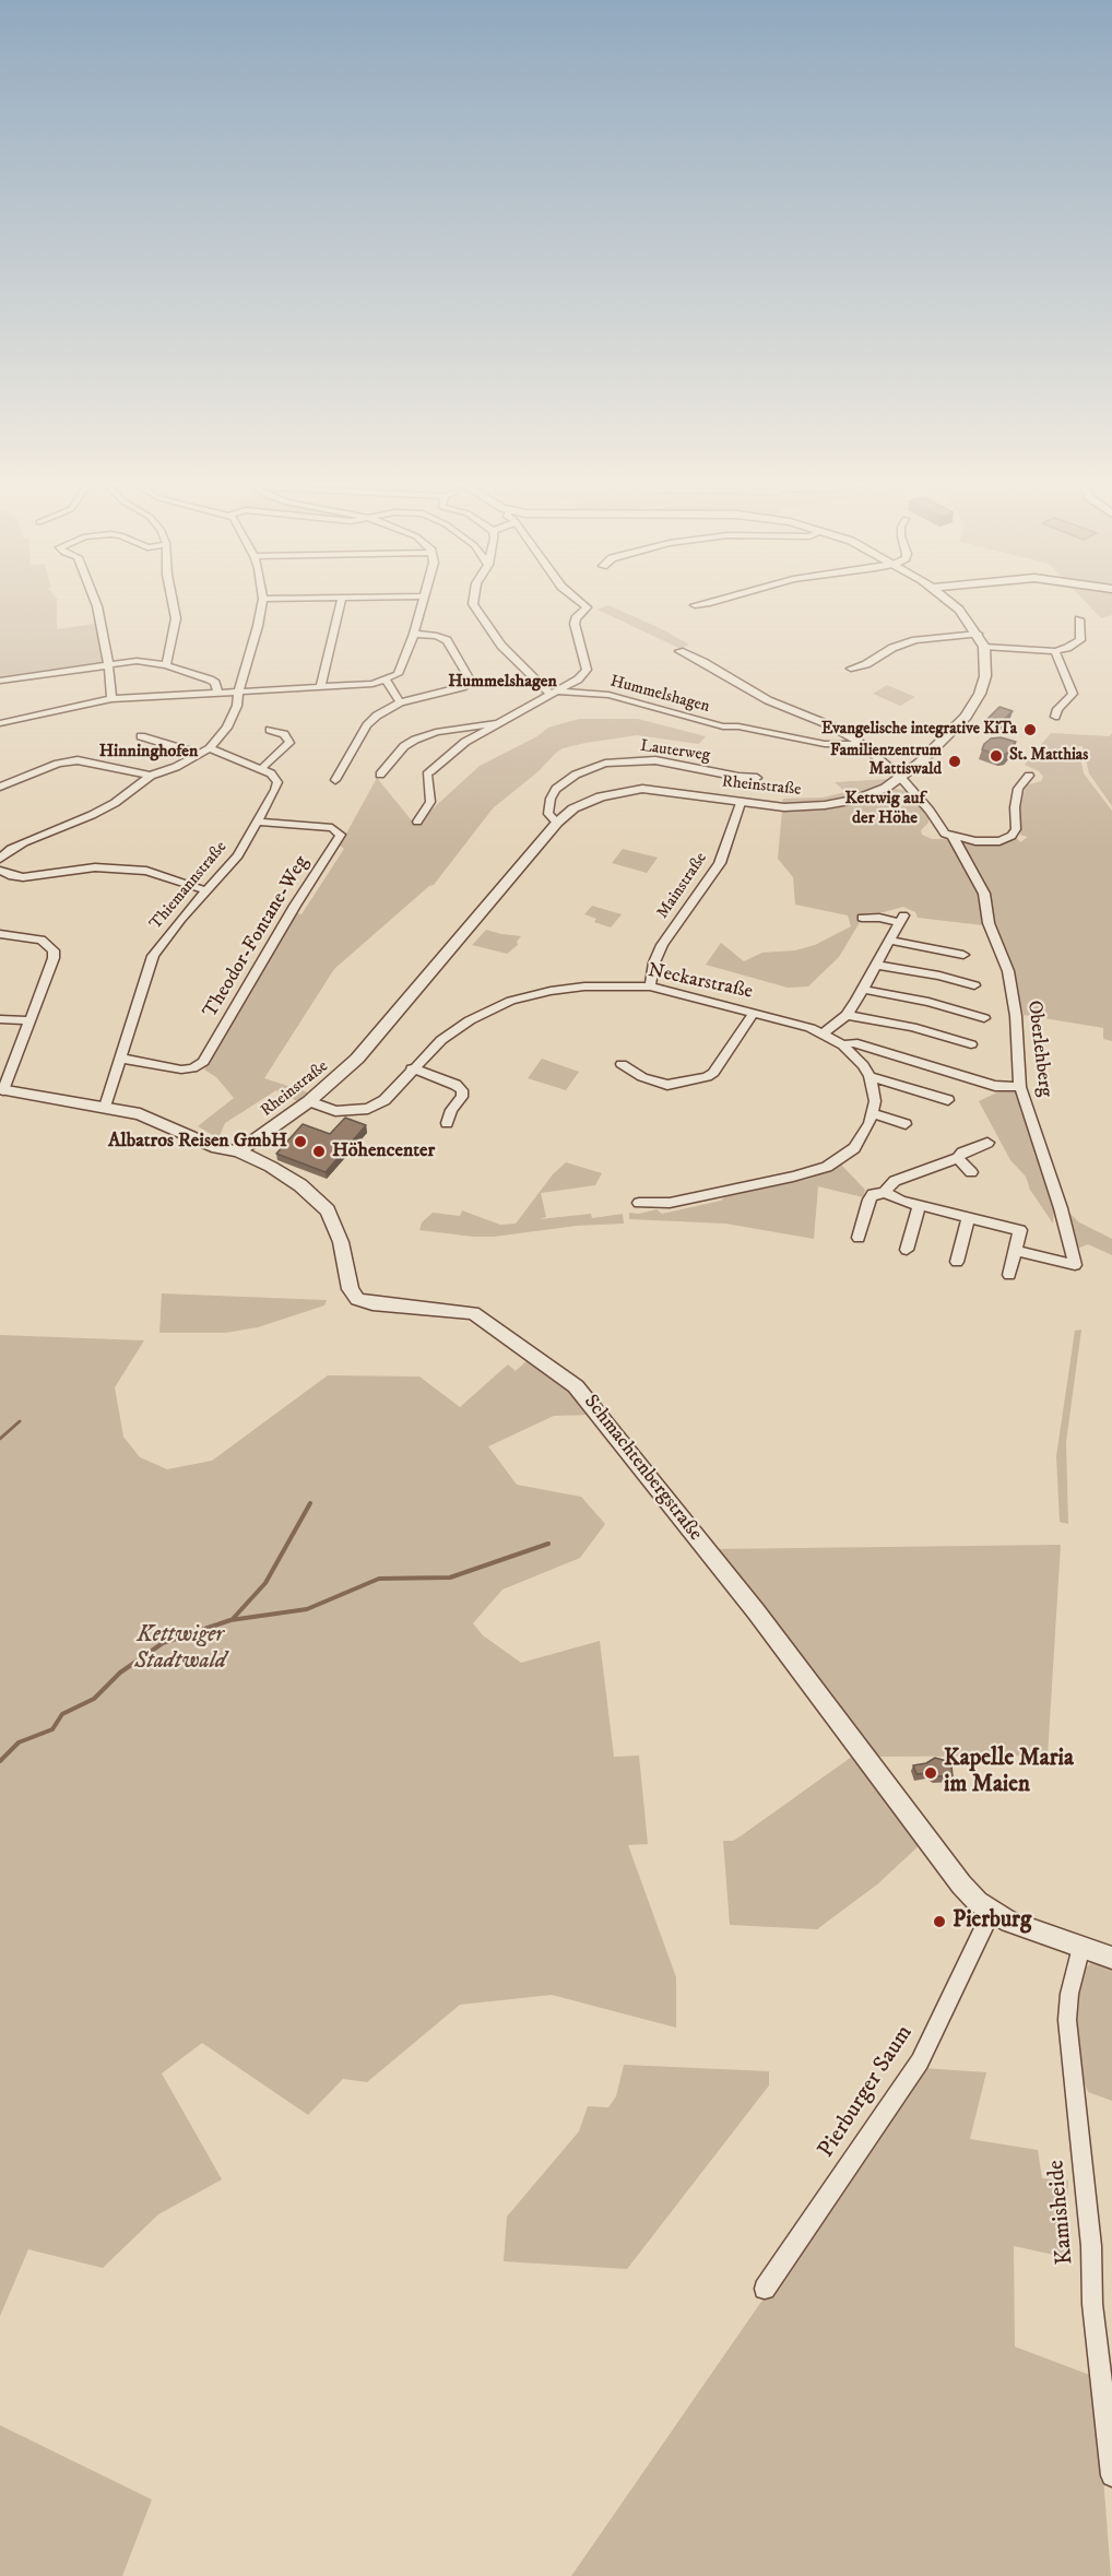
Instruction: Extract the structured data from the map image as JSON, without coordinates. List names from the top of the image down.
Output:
{
  "streets": {
    "street": [
      "Hummelshagen",
      "Lauterweg",
      "Rheinstraße",
      "Thiemannstraße",
      "Mainstraße",
      "Theodor-Fontane-Weg",
      "Neckarstraße",
      "Oberlehberg",
      "Schmachtenbergstraße",
      "Pierburger Saum",
      "Kamisheide"
    ]
  },
  "crossings": [
    ["Lauterweg", "Rheinstraße"],
    ["Rheinstraße", "Mainstraße"],
    ["Rheinstraße", "Neckarstraße"],
    ["Rheinstraße", "Schmachtenbergstraße"],
    ["Thiemannstraße", "Theodor-Fontane-Weg"],
    ["Thiemannstraße", "Schmachtenbergstraße"],
    ["Mainstraße", "Neckarstraße"],
    ["Neckarstraße", "Oberlehberg"],
    ["Schmachtenbergstraße", "Pierburger Saum"]
  ],
  "districts": ["Hummelshagen", "Hinninghofen", "Kettwig auf der Höhe"],
  "parks": ["Kettwiger Stadtwald"],
  "places": [
    "Evangelische integrative KiTa",
    "St. Matthias",
    "Familienzentrum Mattiswald",
    "Albatros Reisen GmbH",
    "Höhencenter",
    "Kapelle Maria im Maien",
    "Pierburg"
  ]
}
